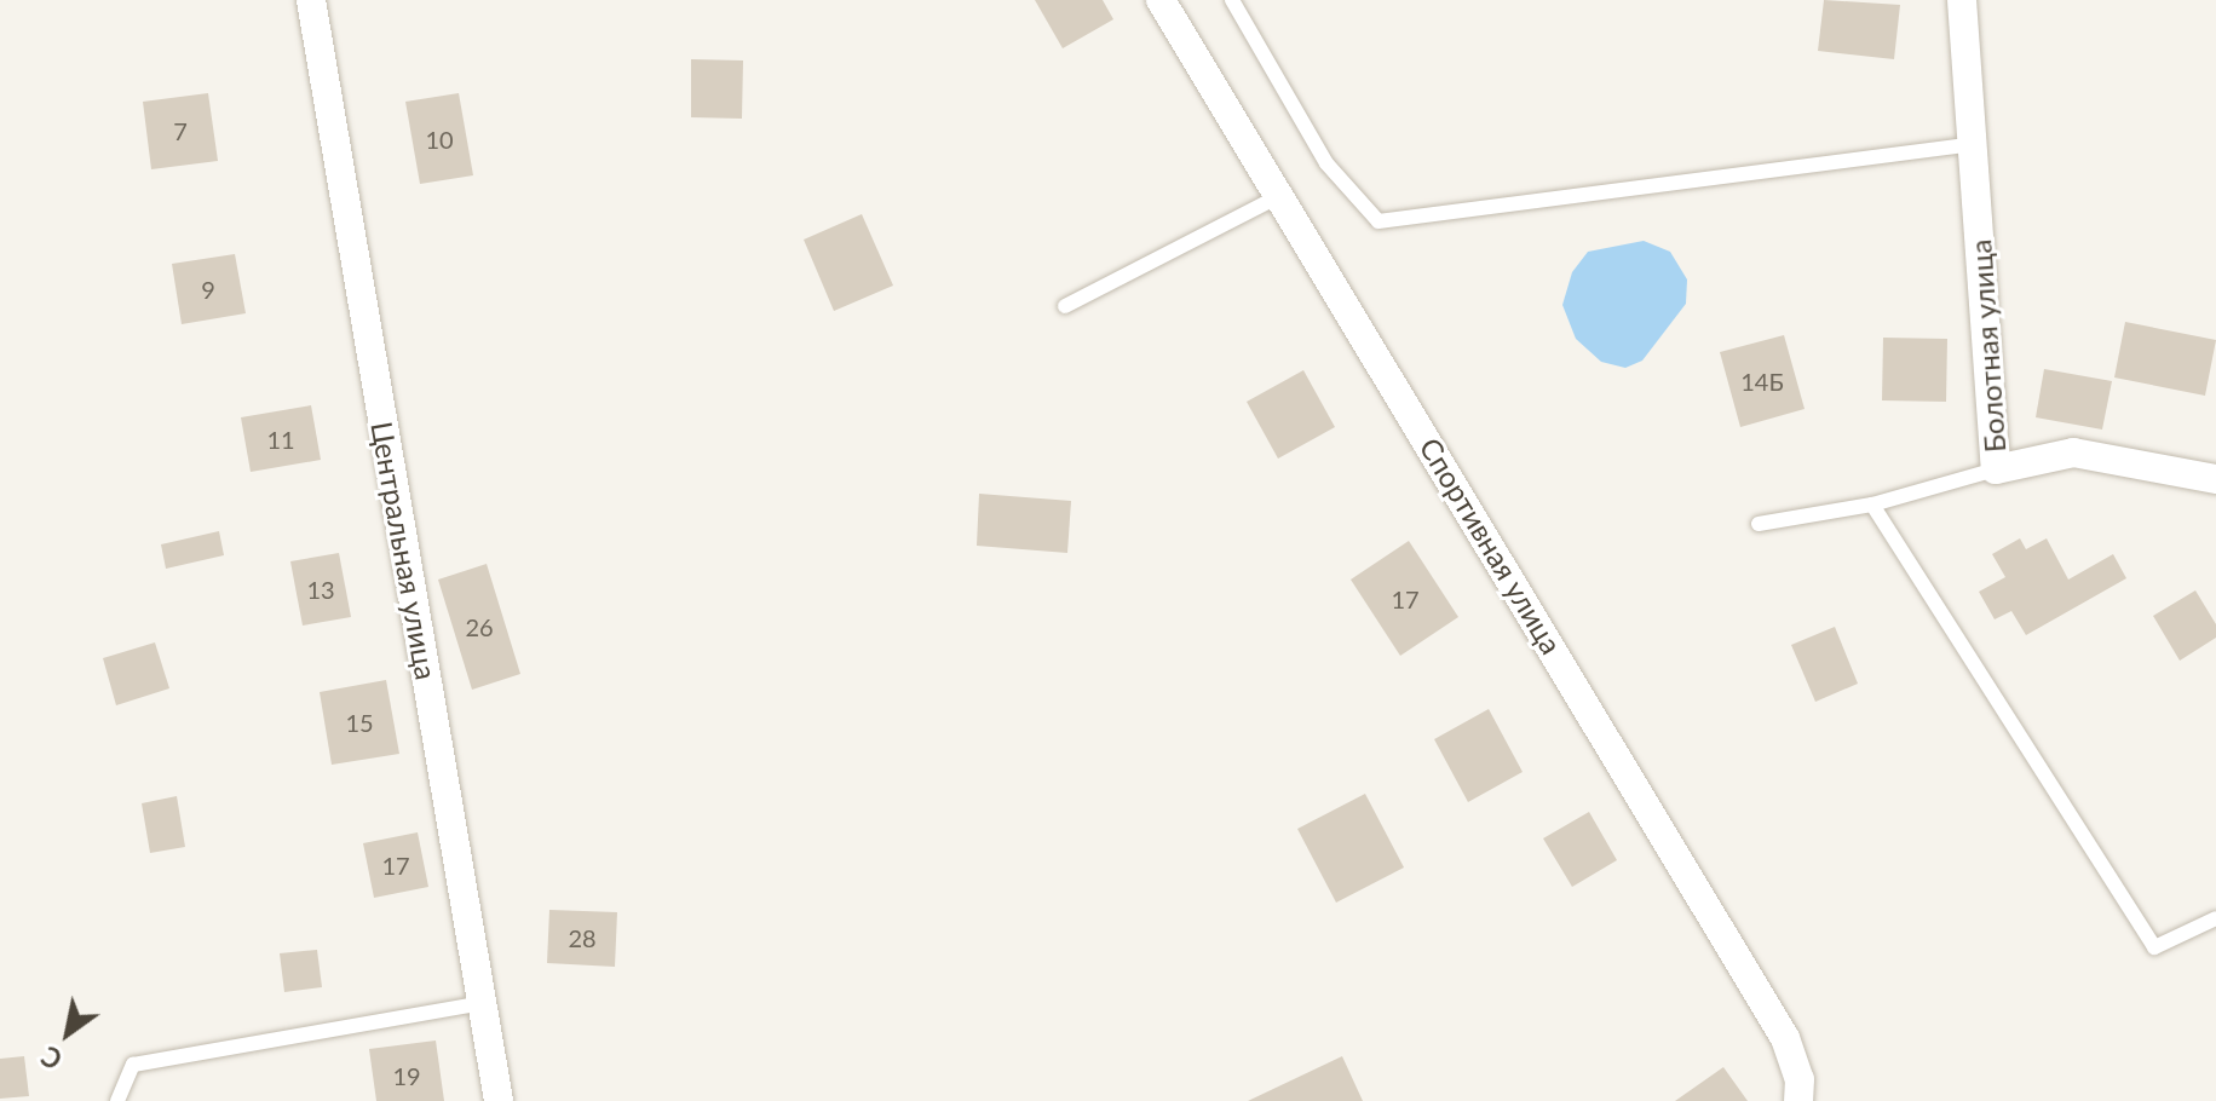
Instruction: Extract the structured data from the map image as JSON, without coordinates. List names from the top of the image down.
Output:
{
  "streets": {
    "street": ["Болотная улица", "Спортивная улица", "Центральная улица"]
  },
  "house_numbers": [
    "7",
    "10",
    "9",
    "14Б",
    "11",
    "13",
    "17",
    "26",
    "15",
    "17",
    "28",
    "19"
  ],
  "north": "bottom left"
}
